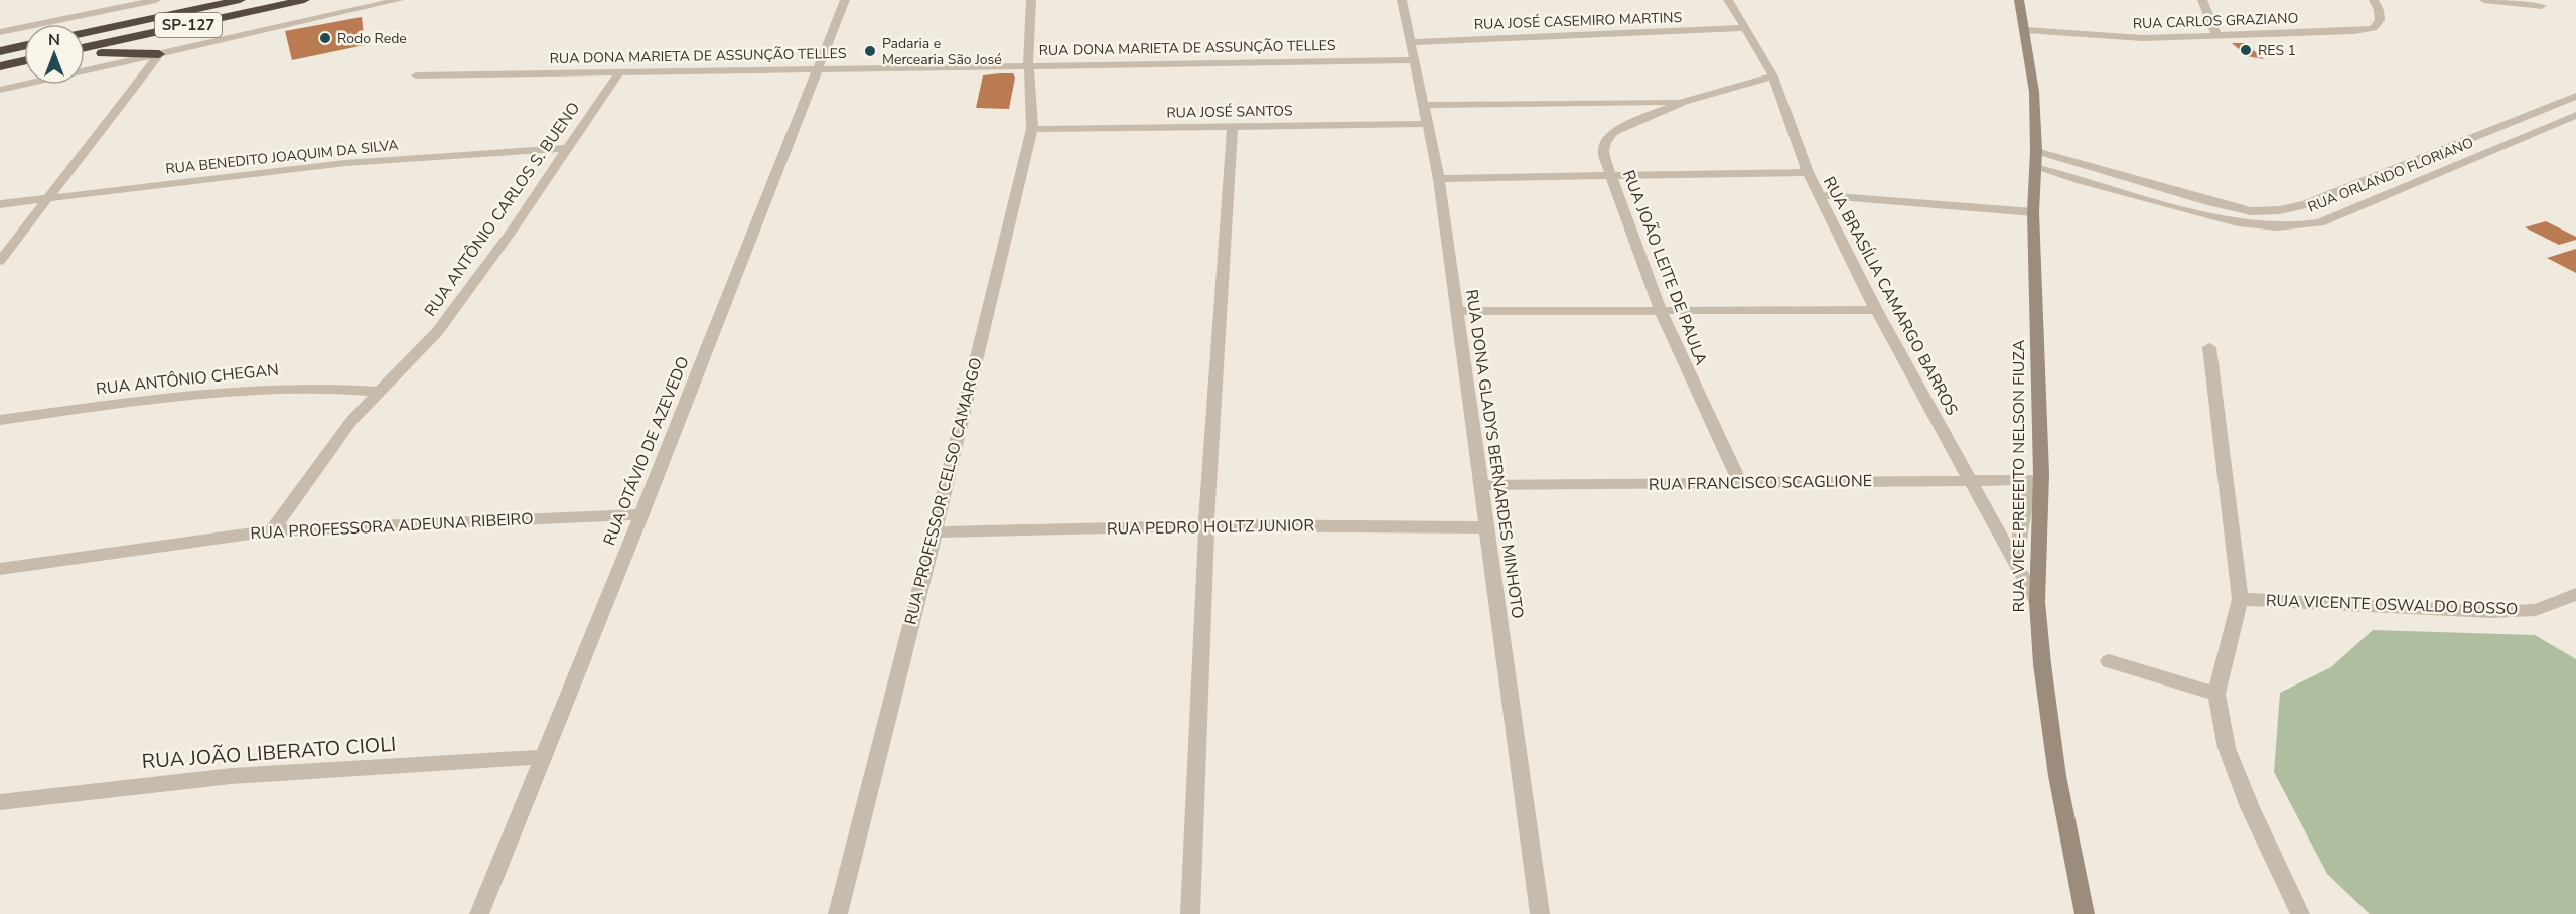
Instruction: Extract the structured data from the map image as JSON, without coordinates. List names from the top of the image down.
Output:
{
  "streets": {
    "highway": ["SP-127"],
    "main road": ["RUA VICE-PREFEITO NELSON FIUZA"],
    "street": [
      "RUA JOSÉ CASEMIRO MARTINS",
      "RUA CARLOS GRAZIANO",
      "RUA DONA MARIETA DE ASSUNÇÃO TELLES",
      "RUA JOSÉ SANTOS",
      "RUA BENEDITO JOAQUIM DA SILVA",
      "RUA ORLANDO FLORIANO",
      "RUA ANTÔNIO CARLOS S. BUENO",
      "RUA JOÃO LEITE DE PAULA",
      "RUA BRASÍLIA CAMARGO BARROS",
      "RUA ANTÔNIO CHEGAN",
      "RUA OTÁVIO DE AZEVEDO",
      "RUA DONA GLADYS BERNARDES MINHOTO",
      "RUA FRANCISCO SCAGLIONE",
      "RUA PROFESSOR CELSO CAMARGO",
      "RUA PROFESSORA ADEUNA RIBEIRO",
      "RUA PEDRO HOLTZ JUNIOR",
      "RUA VICENTE OSWALDO BOSSO",
      "RUA JOÃO LIBERATO CIOLI"
    ]
  },
  "crossings": [
    ["RUA JOSÉ CASEMIRO MARTINS", "RUA BRASÍLIA CAMARGO BARROS"],
    ["RUA JOSÉ CASEMIRO MARTINS", "RUA DONA GLADYS BERNARDES MINHOTO"],
    ["RUA CARLOS GRAZIANO", "RUA VICE-PREFEITO NELSON FIUZA"],
    ["RUA DONA MARIETA DE ASSUNÇÃO TELLES", "RUA ANTÔNIO CARLOS S. BUENO"],
    ["RUA DONA MARIETA DE ASSUNÇÃO TELLES", "RUA OTÁVIO DE AZEVEDO"],
    ["RUA DONA MARIETA DE ASSUNÇÃO TELLES", "RUA DONA GLADYS BERNARDES MINHOTO"],
    ["RUA DONA MARIETA DE ASSUNÇÃO TELLES", "RUA PROFESSOR CELSO CAMARGO"],
    ["RUA JOSÉ SANTOS", "RUA DONA GLADYS BERNARDES MINHOTO"],
    ["RUA JOSÉ SANTOS", "RUA PROFESSOR CELSO CAMARGO"],
    ["RUA BENEDITO JOAQUIM DA SILVA", "RUA ANTÔNIO CARLOS S. BUENO"],
    ["RUA ORLANDO FLORIANO", "RUA VICE-PREFEITO NELSON FIUZA"],
    ["RUA ANTÔNIO CARLOS S. BUENO", "RUA ANTÔNIO CHEGAN"],
    ["RUA ANTÔNIO CARLOS S. BUENO", "RUA PROFESSORA ADEUNA RIBEIRO"],
    ["RUA JOÃO LEITE DE PAULA", "RUA BRASÍLIA CAMARGO BARROS"],
    ["RUA JOÃO LEITE DE PAULA", "RUA DONA GLADYS BERNARDES MINHOTO"],
    ["RUA JOÃO LEITE DE PAULA", "RUA FRANCISCO SCAGLIONE"],
    ["RUA BRASÍLIA CAMARGO BARROS", "RUA VICE-PREFEITO NELSON FIUZA"],
    ["RUA BRASÍLIA CAMARGO BARROS", "RUA FRANCISCO SCAGLIONE"],
    ["RUA OTÁVIO DE AZEVEDO", "RUA PROFESSORA ADEUNA RIBEIRO"],
    ["RUA OTÁVIO DE AZEVEDO", "RUA JOÃO LIBERATO CIOLI"],
    ["RUA DONA GLADYS BERNARDES MINHOTO", "RUA FRANCISCO SCAGLIONE"],
    ["RUA DONA GLADYS BERNARDES MINHOTO", "RUA PEDRO HOLTZ JUNIOR"],
    ["RUA VICE-PREFEITO NELSON FIUZA", "RUA FRANCISCO SCAGLIONE"],
    ["RUA PROFESSOR CELSO CAMARGO", "RUA PEDRO HOLTZ JUNIOR"]
  ],
  "places": ["Rodo Rede", "RES 1", "Padaria e Mercearia São José"],
  "north": "top"
}
